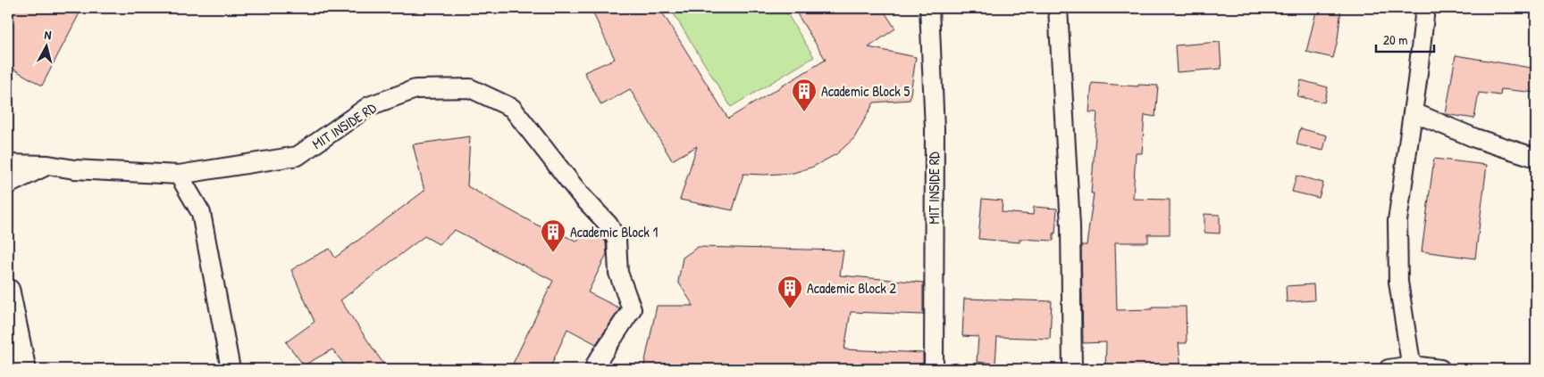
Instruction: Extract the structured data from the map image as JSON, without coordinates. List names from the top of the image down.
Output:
{
  "streets": {
    "street": ["MIT INSIDE RD"]
  },
  "places": {
    "building": ["Academic Block 5", "Academic Block 1", "Academic Block 2"]
  },
  "scale_bar": "20 m",
  "north": "top"
}
